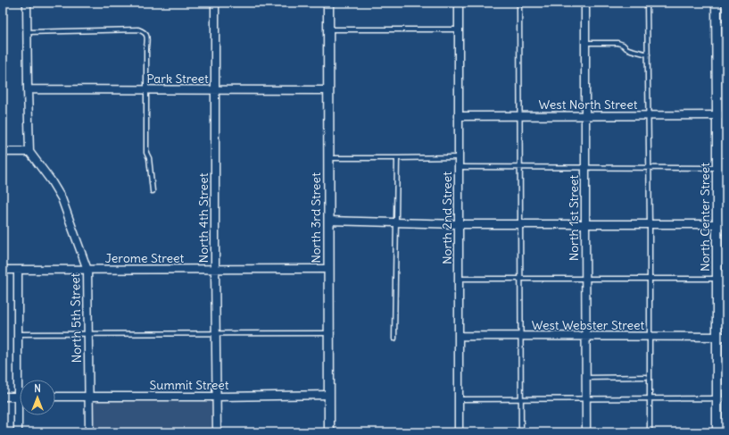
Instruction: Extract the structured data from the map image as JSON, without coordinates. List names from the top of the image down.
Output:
{
  "streets": {
    "street": [
      "Park Street",
      "West North Street",
      "North Center Street",
      "North 4th Street",
      "North 3rd Street",
      "North 2nd Street",
      "North 1st Street",
      "Jerome Street",
      "North 5th Street",
      "West Webster Street",
      "Summit Street"
    ]
  },
  "crossings": [
    ["Park Street", "North 4th Street"],
    ["Park Street", "North 3rd Street"],
    ["West North Street", "North Center Street"],
    ["West North Street", "North 2nd Street"],
    ["West North Street", "North 1st Street"],
    ["North Center Street", "West Webster Street"],
    ["North 4th Street", "Jerome Street"],
    ["North 4th Street", "Summit Street"],
    ["North 3rd Street", "Jerome Street"],
    ["North 3rd Street", "Summit Street"],
    ["North 2nd Street", "West Webster Street"],
    ["North 1st Street", "West Webster Street"],
    ["Jerome Street", "North 5th Street"],
    ["North 5th Street", "Summit Street"]
  ],
  "north": "top"
}
